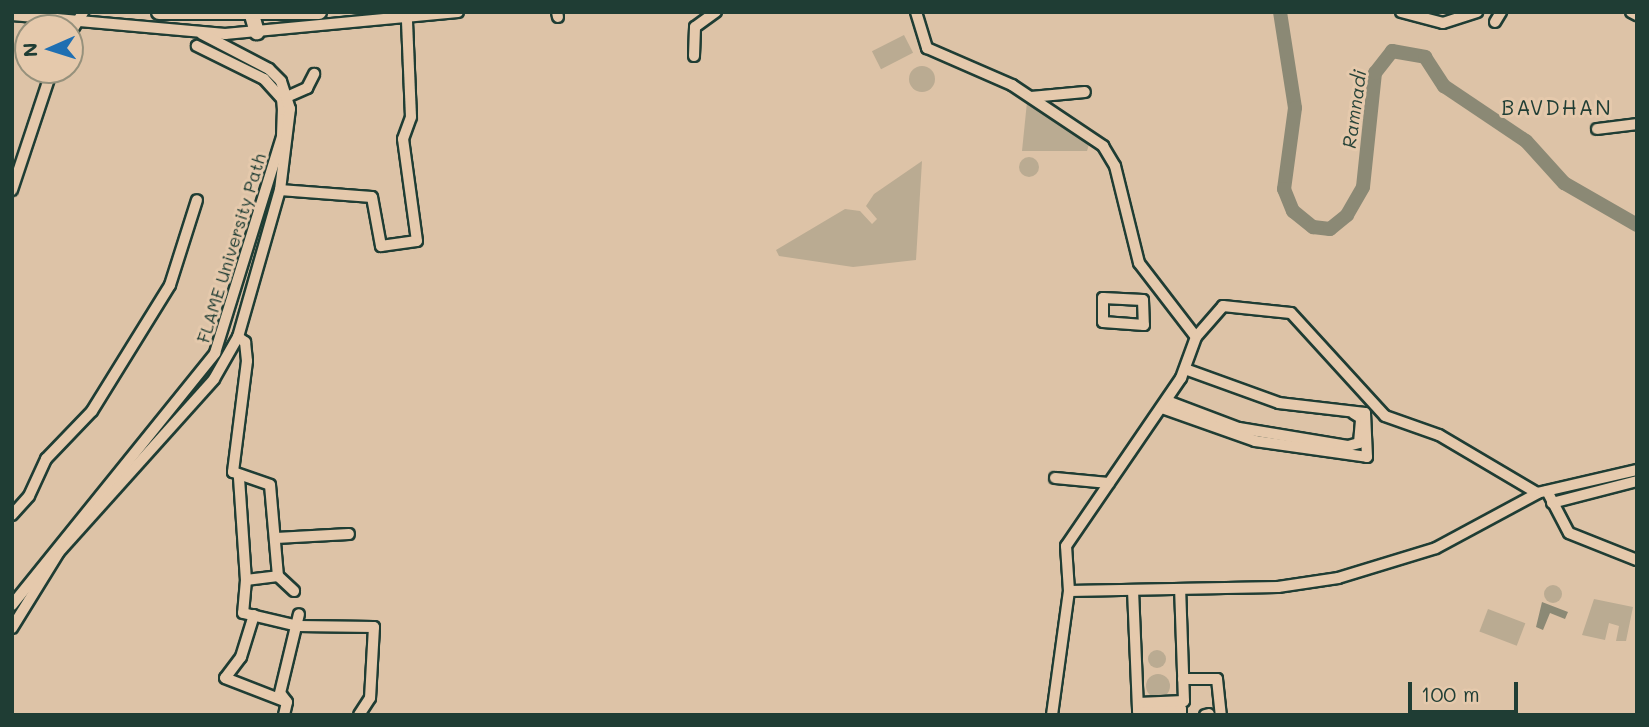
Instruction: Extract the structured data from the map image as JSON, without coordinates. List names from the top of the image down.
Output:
{
  "streets": {
    "street": ["FLAME University Path"]
  },
  "districts": ["BAVDHAN"],
  "water": ["Ramnadi"],
  "scale_bar": "100 m",
  "north": "left"
}
